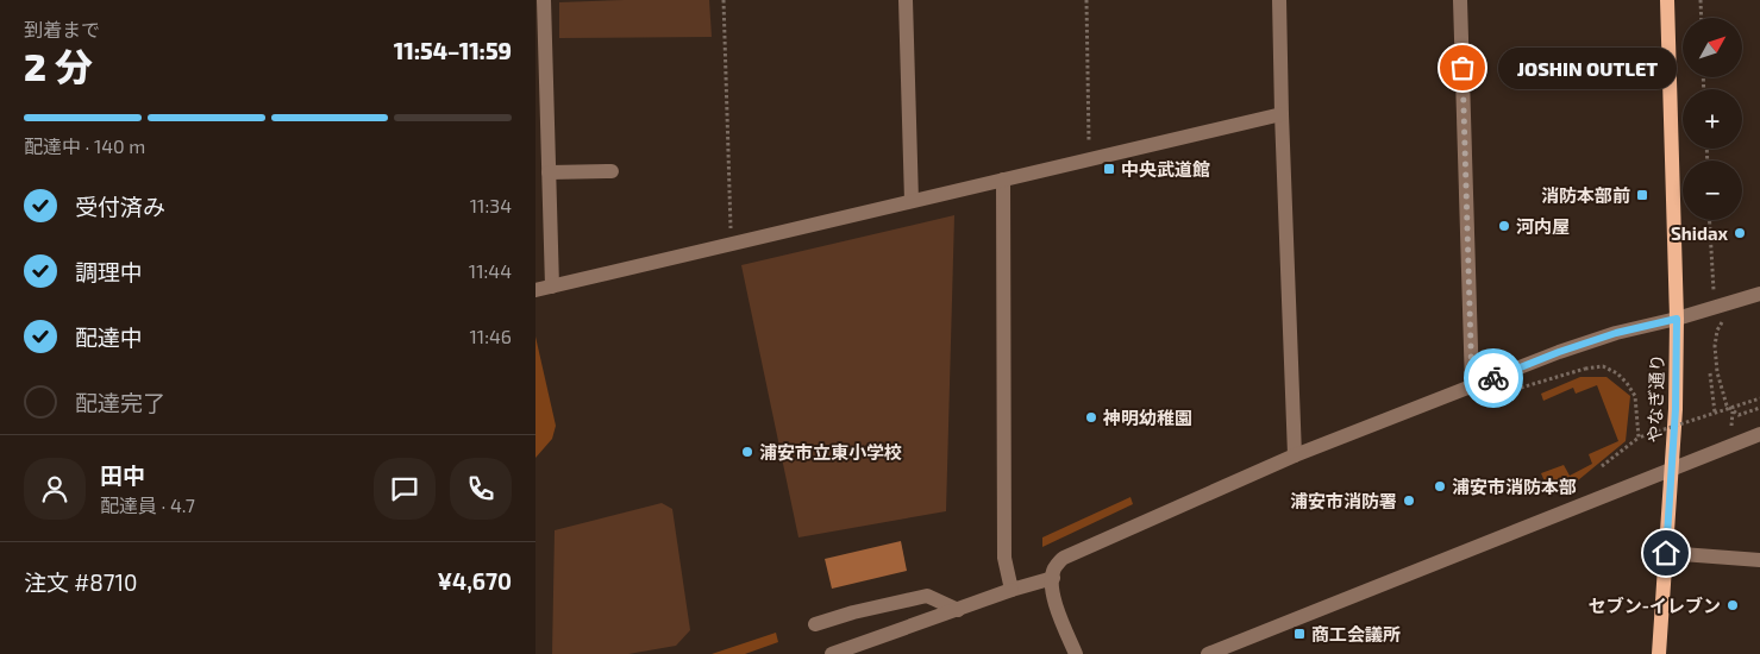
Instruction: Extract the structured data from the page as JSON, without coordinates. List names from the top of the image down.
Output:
{
  "streets": {
    "main road": ["やなぎ通り"]
  },
  "places": {
    "other": [
      "JOSHIN OUTLET",
      "河内屋",
      "Shidax",
      "神明幼稚園",
      "浦安市立東小学校",
      "浦安市消防本部",
      "浦安市消防署",
      "セブン-イレブン"
    ],
    "transit": ["中央武道館", "消防本部前", "商工会議所"]
  },
  "north": "top right",
  "page": {
    "heading": ["2 分", "到着まで", "11:54–11:59"],
    "panel": [
      "田中",
      "配達員 · 4.7",
      "注文 #8710",
      "¥4,670"
    ],
    "map_buttons": ["+", "−"],
    "bubble": "JOSHIN OUTLET",
    "bar": "配達中 · 140 m",
    "list": [
      ["受付済み", "11:34"],
      ["調理中", "11:44"],
      ["配達中", "11:46"],
      "配達完了"
    ]
  }
}
